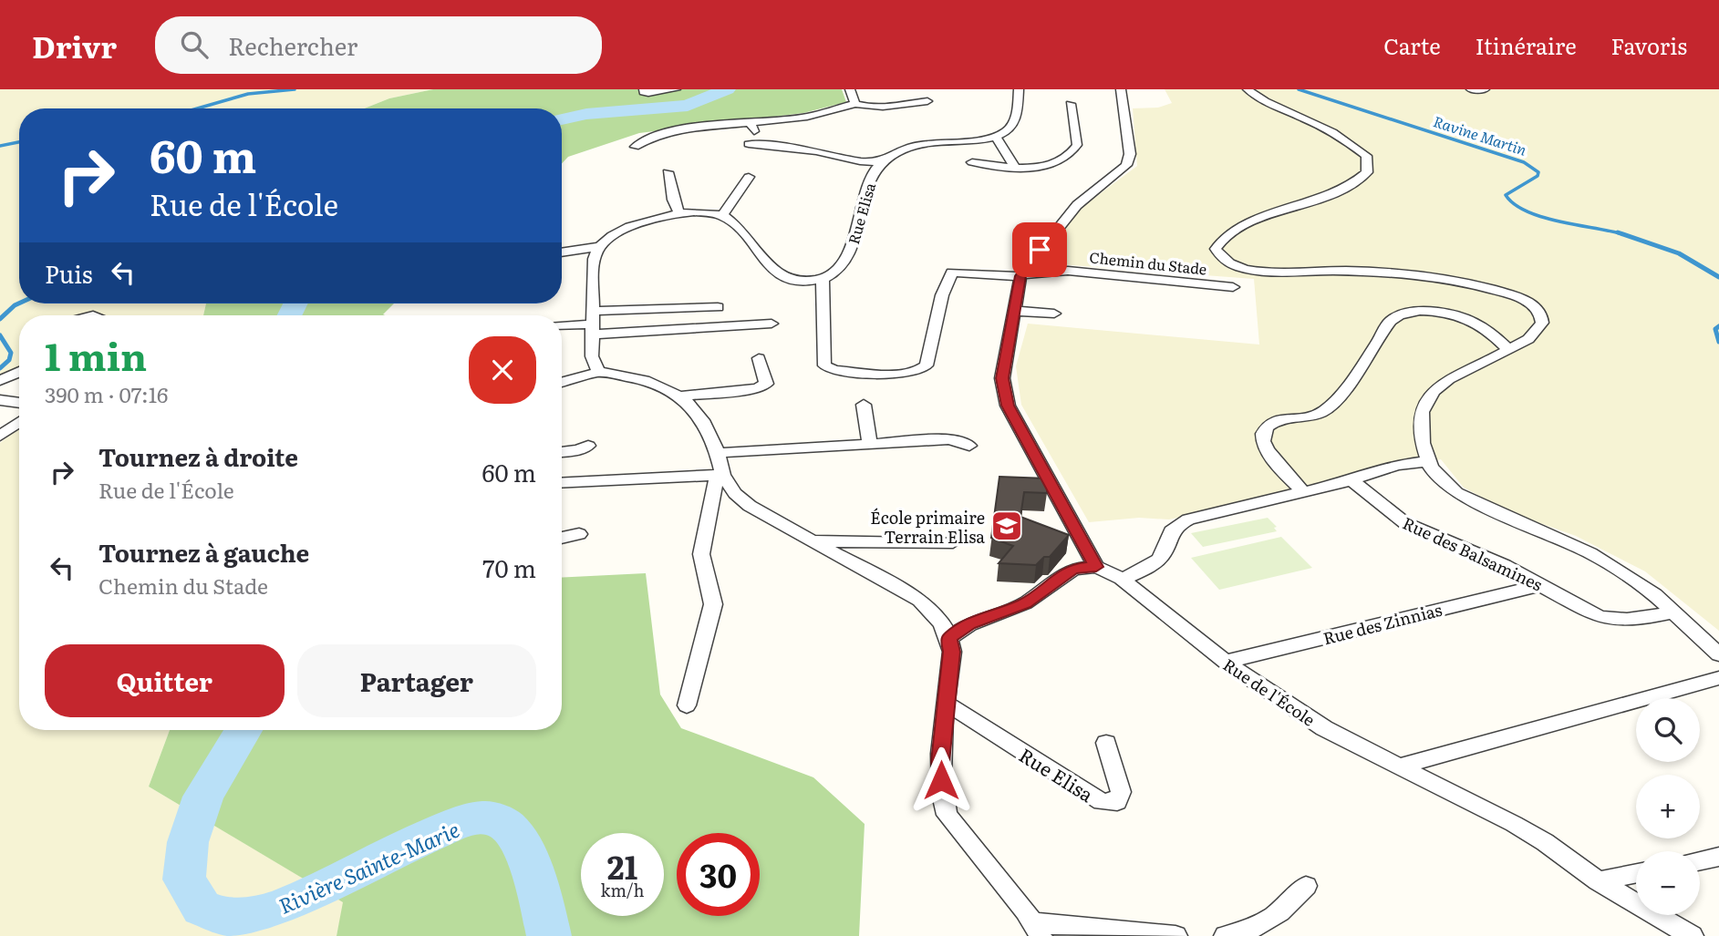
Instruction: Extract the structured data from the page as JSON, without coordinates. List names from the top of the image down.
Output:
{
  "streets": {
    "street": [
      "Rue Elisa",
      "Chemin du Stade",
      "Rue des Balsamines",
      "Rue des Zinnias",
      "Rue de l'École"
    ]
  },
  "crossings": [
    ["Rue Elisa", "Chemin du Stade"],
    ["Rue des Balsamines", "Rue des Zinnias"],
    ["Rue des Zinnias", "Rue de l'École"]
  ],
  "water": ["Ravine Martin", "Rivière Sainte-Marie"],
  "places": {
    "school or university": ["École primaire Terrain Elisa"]
  },
  "page": {
    "header": "Drivr",
    "search": "Rechercher",
    "nav": ["Carte", "Itinéraire", "Favoris"],
    "turn": ["60 m", "Rue de l'École"],
    "then": "Puis",
    "heading": ["1 min", "390 m · 07:16"],
    "list": [
      {
        "name": "Tournez à droite",
        "note": "Rue de l'École",
        "value": "60 m"
      },
      {
        "name": "Tournez à gauche",
        "note": "Chemin du Stade",
        "value": "70 m"
      }
    ],
    "buttons": ["Quitter", "Partager"],
    "map_buttons": ["+", "−"],
    "speed": "21 km/h",
    "limit": "30"
  }
}
